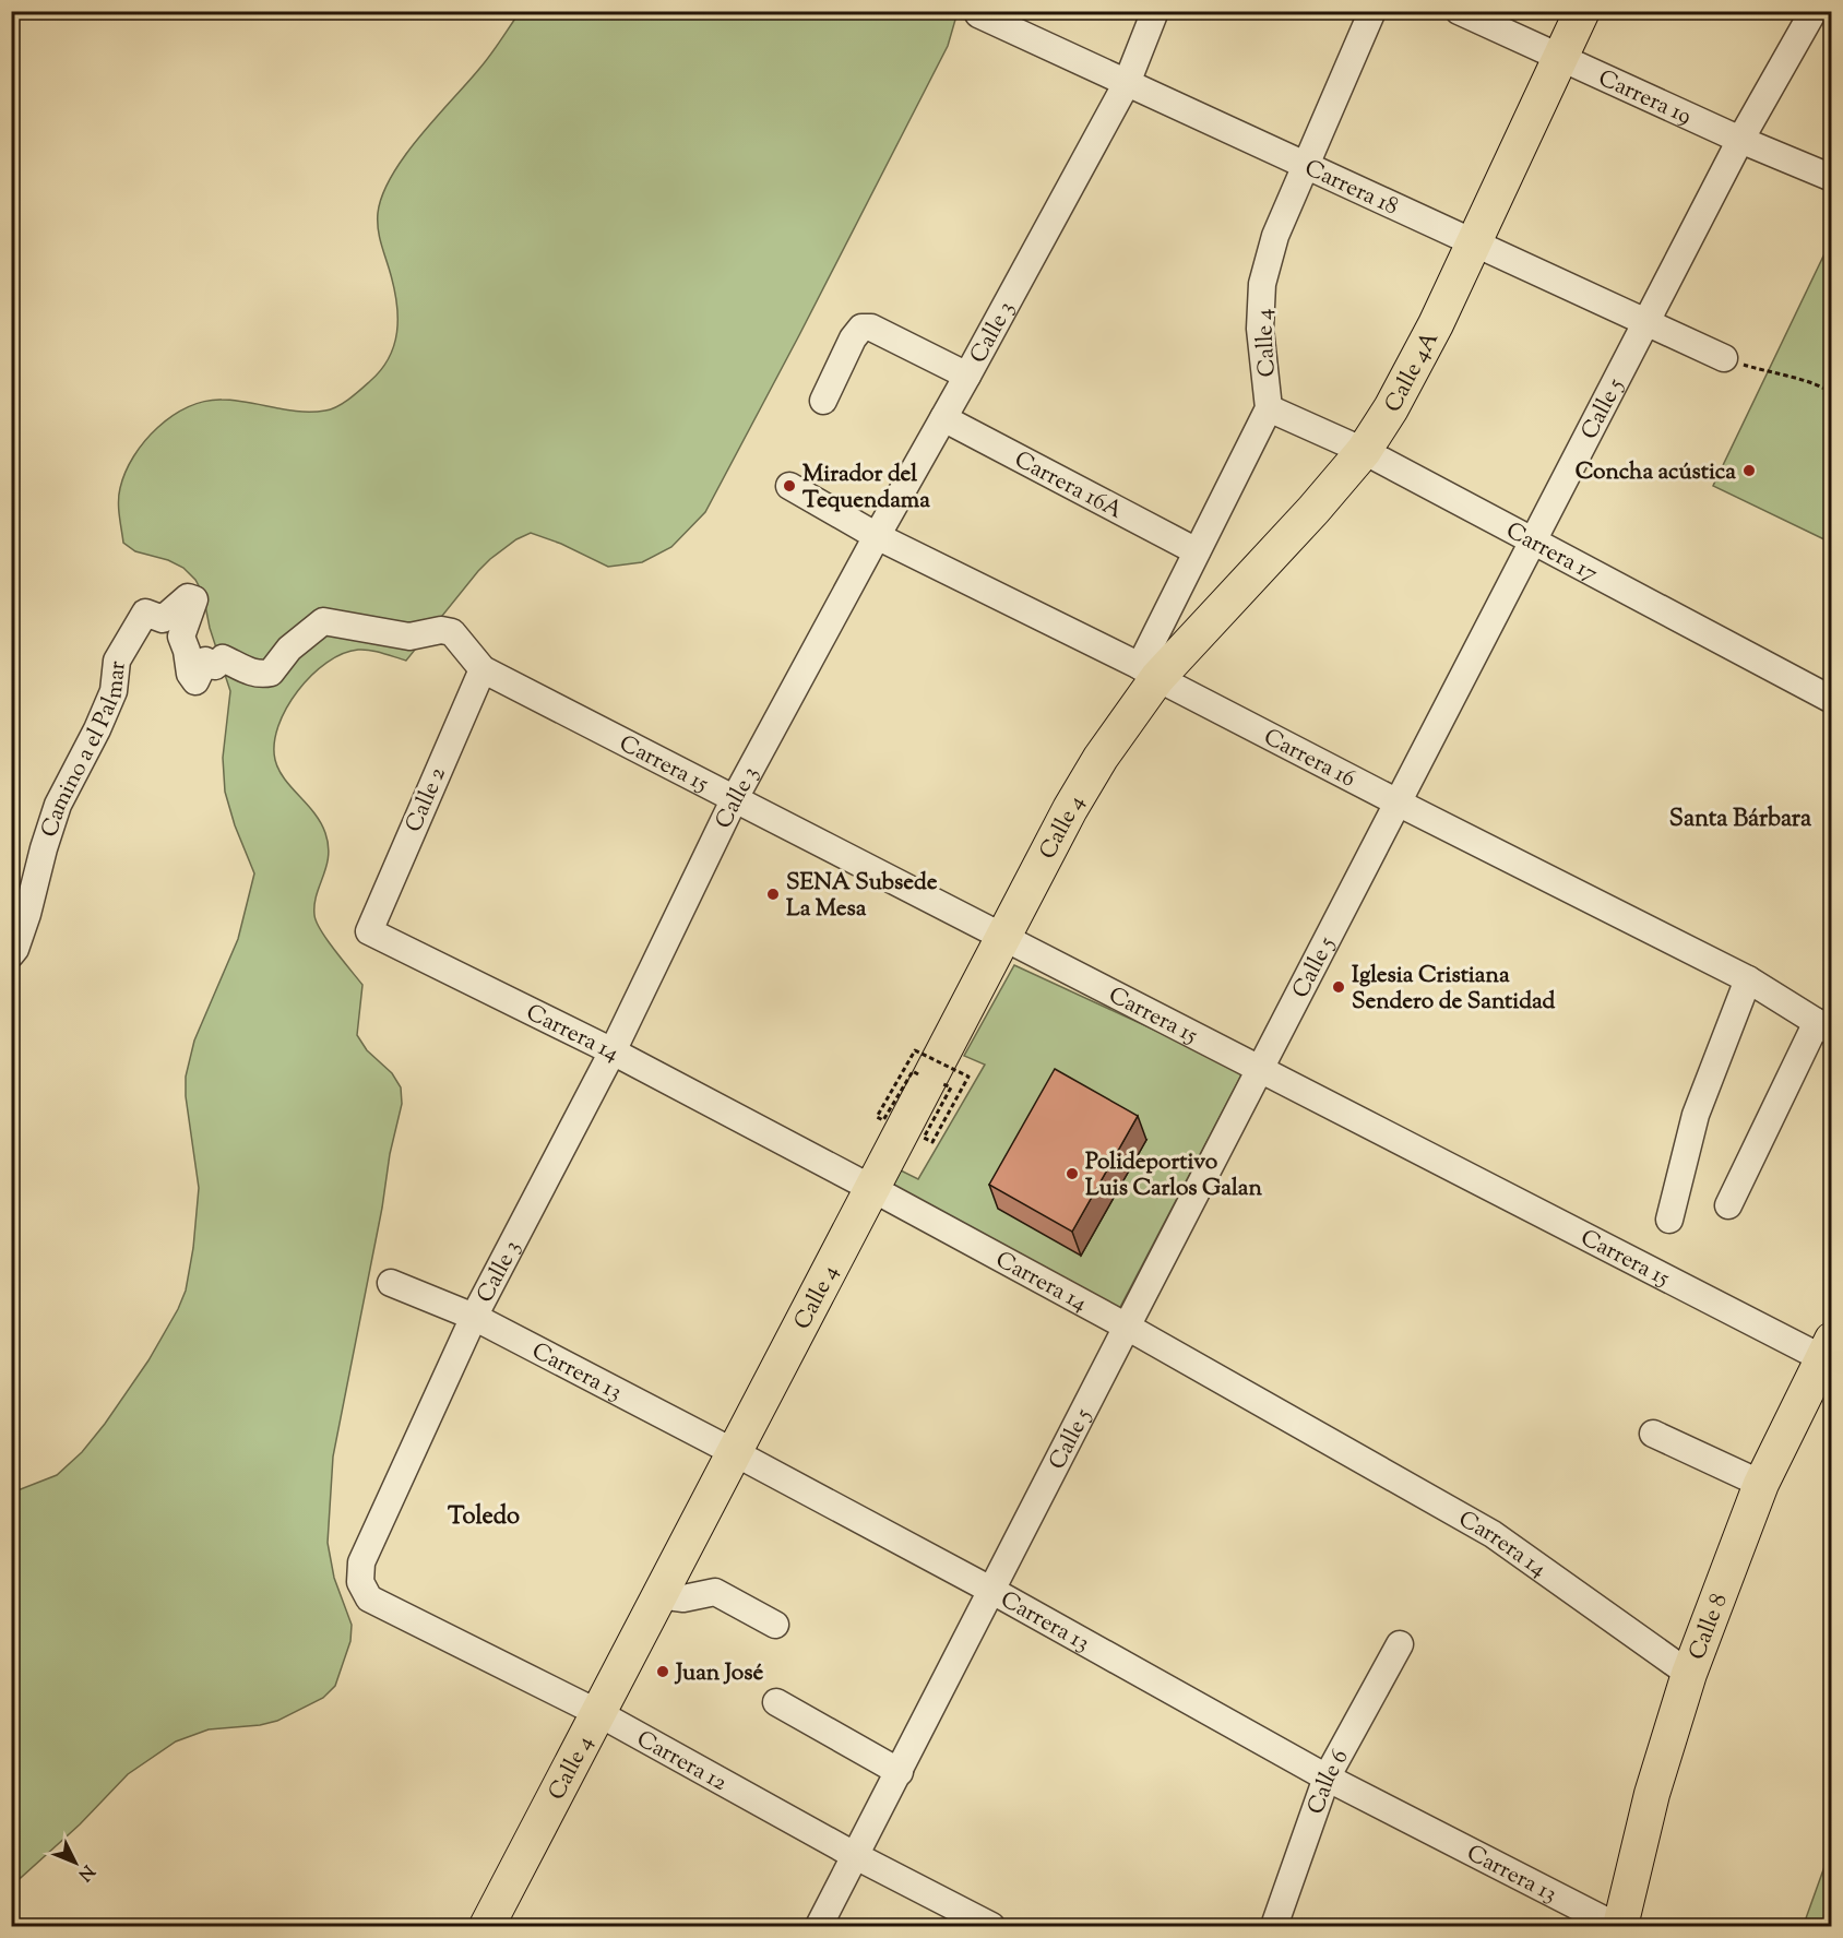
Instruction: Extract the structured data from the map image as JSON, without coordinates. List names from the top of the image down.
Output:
{
  "streets": {
    "main road": ["Calle 4", "Calle 4A", "Calle 8"],
    "street": [
      "Carrera 19",
      "Carrera 18",
      "Calle 3",
      "Calle 5",
      "Carrera 16A",
      "Carrera 17",
      "Camino a el Palmar",
      "Carrera 16",
      "Carrera 15",
      "Calle 2",
      "Carrera 14",
      "Carrera 13",
      "Carrera 12",
      "Calle 6"
    ]
  },
  "crossings": [
    ["Carrera 19", "Calle 4A"],
    ["Carrera 19", "Calle 5"],
    ["Carrera 18", "Calle 3"],
    ["Carrera 18", "Calle 4"],
    ["Carrera 18", "Calle 4A"],
    ["Carrera 18", "Calle 5"],
    ["Calle 3", "Carrera 16A"],
    ["Calle 3", "Carrera 16"],
    ["Calle 3", "Carrera 15"],
    ["Calle 3", "Carrera 14"],
    ["Calle 3", "Carrera 13"],
    ["Calle 3", "Carrera 12"],
    ["Calle 4", "Calle 4A"],
    ["Calle 4", "Carrera 16A"],
    ["Calle 4", "Carrera 17"],
    ["Calle 4", "Carrera 16"],
    ["Calle 4", "Carrera 15"],
    ["Calle 4", "Carrera 14"],
    ["Calle 4", "Carrera 13"],
    ["Calle 4", "Carrera 12"],
    ["Calle 4A", "Carrera 17"],
    ["Calle 4A", "Carrera 16"],
    ["Calle 5", "Carrera 17"],
    ["Calle 5", "Carrera 16"],
    ["Calle 5", "Carrera 15"],
    ["Calle 5", "Carrera 14"],
    ["Calle 5", "Carrera 13"],
    ["Calle 5", "Carrera 12"],
    ["Camino a el Palmar", "Carrera 15"],
    ["Camino a el Palmar", "Calle 2"],
    ["Carrera 15", "Calle 2"],
    ["Carrera 15", "Calle 8"],
    ["Calle 2", "Carrera 14"],
    ["Carrera 14", "Calle 8"],
    ["Carrera 13", "Calle 8"],
    ["Carrera 13", "Calle 6"]
  ],
  "districts": ["Santa Bárbara", "Toledo"],
  "places": [
    "Concha acústica",
    "Mirador del Tequendama",
    "SENA Subsede La Mesa",
    "Iglesia Cristiana Sendero de Santidad",
    "Polideportivo Luis Carlos Galan",
    "Juan José"
  ],
  "north": "bottom right"
}
